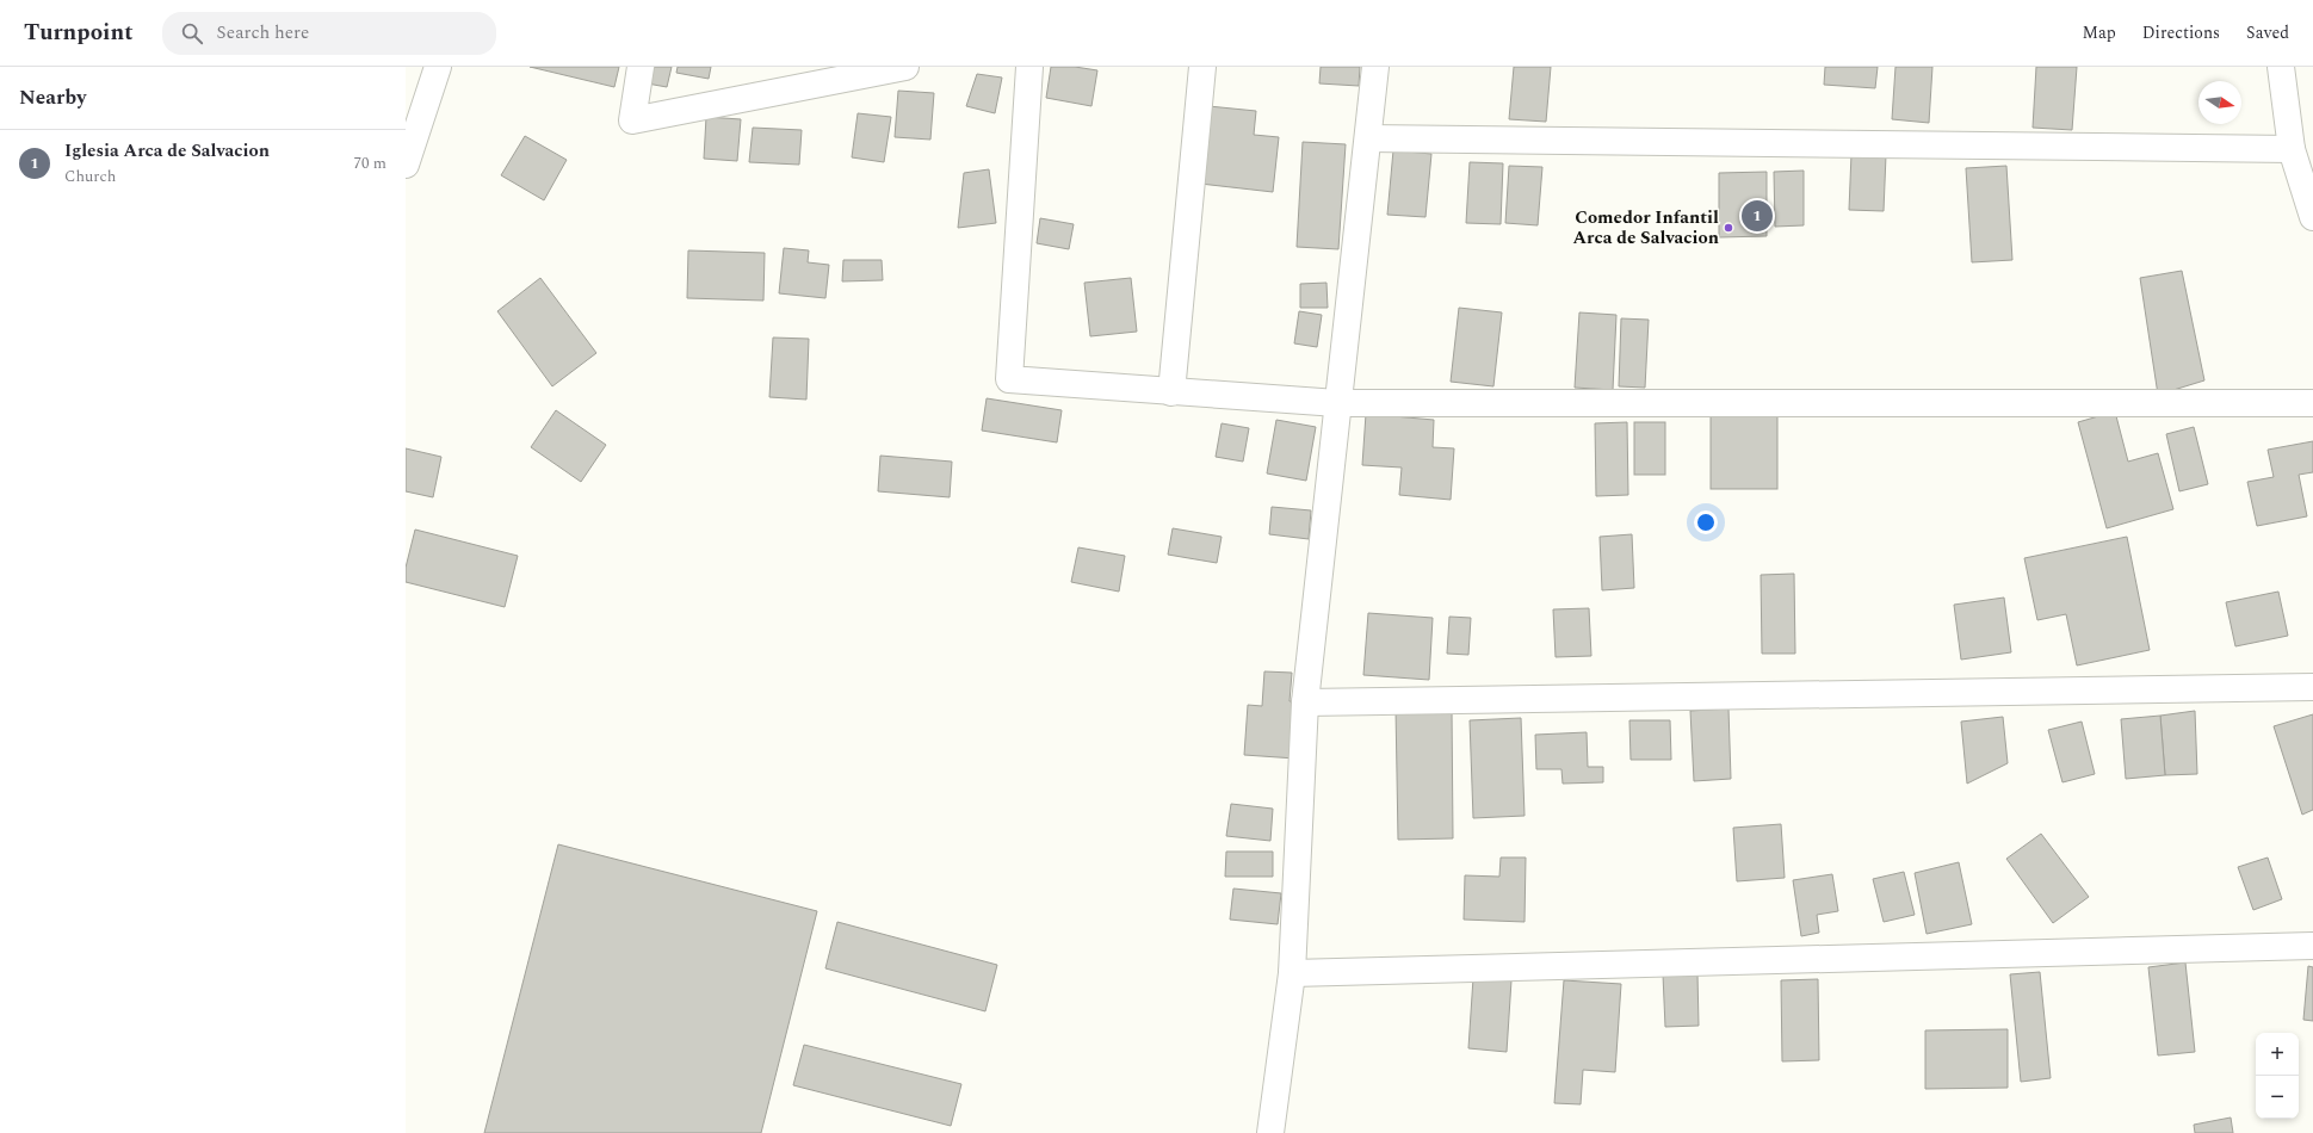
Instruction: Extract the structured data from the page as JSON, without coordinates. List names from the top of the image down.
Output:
{
  "places": ["Comedor Infantil Arca de Salvacion"],
  "north": "right",
  "page": {
    "header": "Turnpoint",
    "search": "Search here",
    "nav": ["Map", "Directions", "Saved"],
    "heading": "Nearby",
    "list": [
      {
        "mark": "1",
        "name": "Iglesia Arca de Salvacion",
        "note": "Church",
        "value": "70 m"
      }
    ],
    "pins": "1",
    "map_buttons": ["+", "−"]
  }
}
